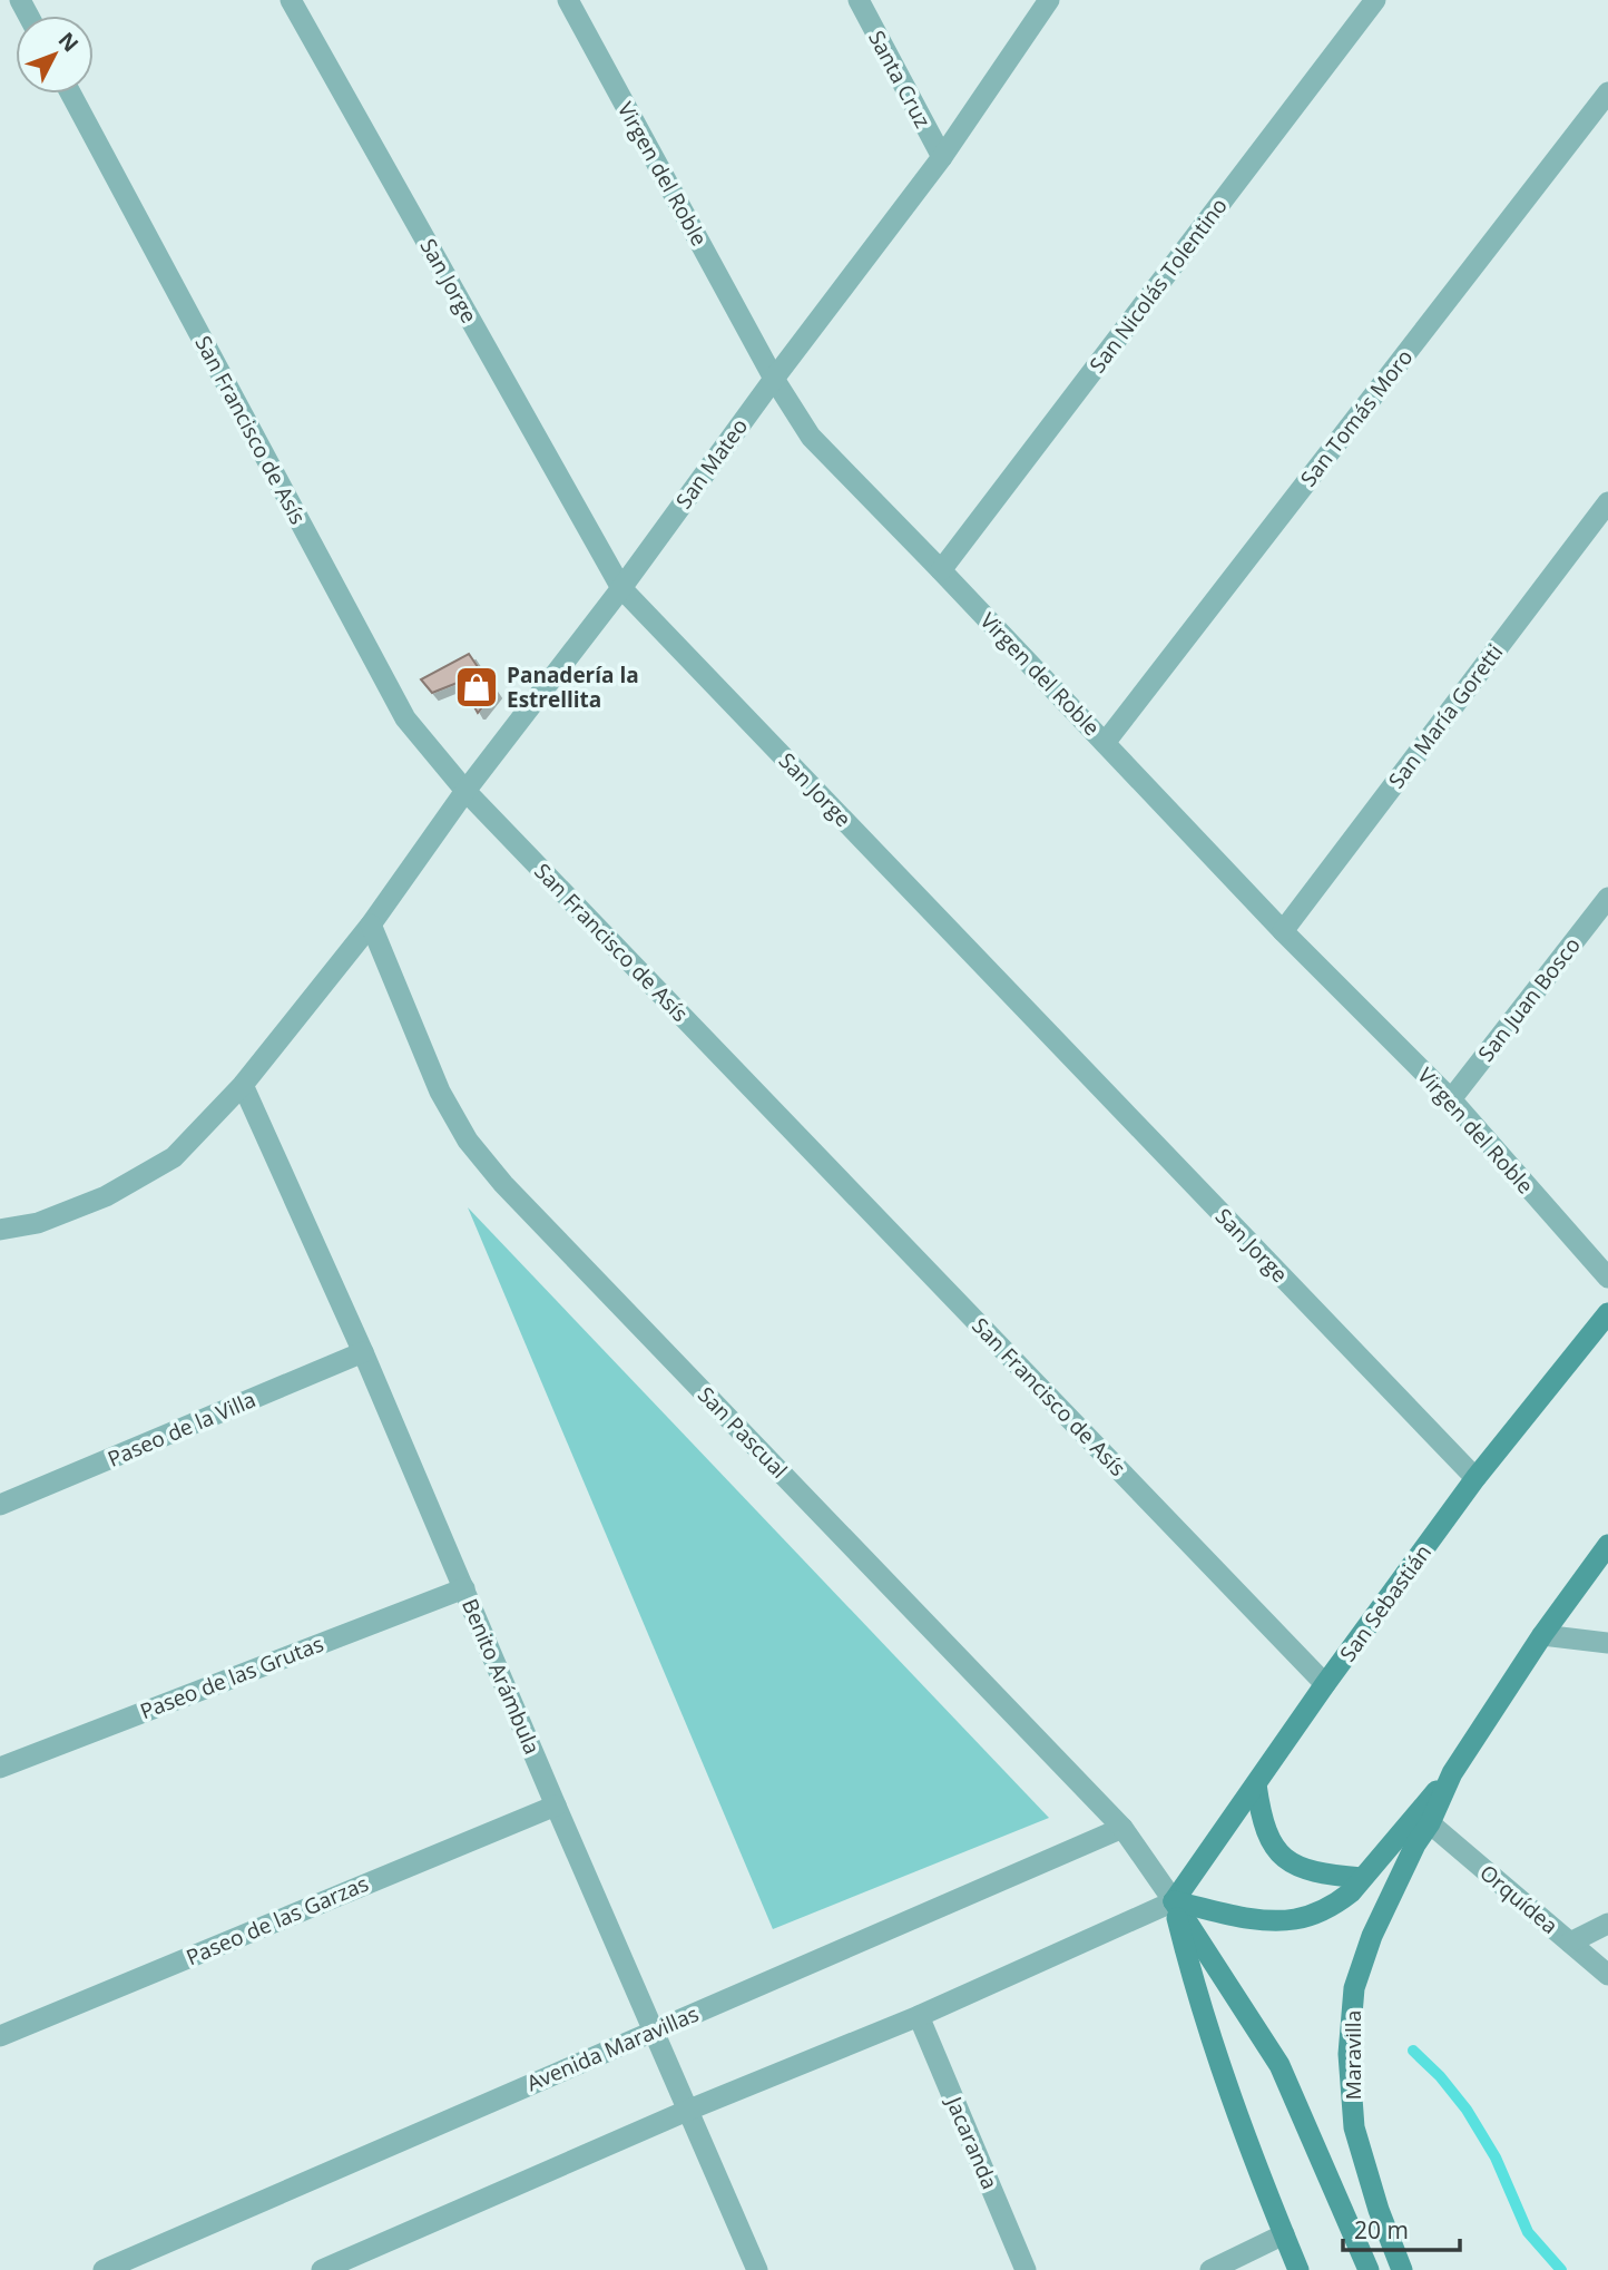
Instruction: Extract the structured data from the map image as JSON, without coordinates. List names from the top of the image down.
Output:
{
  "streets": {
    "main road": ["San Sebastián", "Maravilla"],
    "street": [
      "Santa Cruz",
      "Virgen del Roble",
      "San Jorge",
      "San Nicolás Tolentino",
      "San Tomás Moro",
      "San Francisco de Asís",
      "San Mateo",
      "San María Goretti",
      "San Juan Bosco",
      "Paseo de la Villa",
      "San Pascual",
      "Benito Arámbula",
      "Paseo de las Grutas",
      "Orquídea",
      "Paseo de las Garzas",
      "Avenida Maravillas",
      "Jacaranda"
    ]
  },
  "crossings": [
    ["Santa Cruz", "San Mateo"],
    ["Virgen del Roble", "San Nicolás Tolentino"],
    ["Virgen del Roble", "San Tomás Moro"],
    ["Virgen del Roble", "San Mateo"],
    ["Virgen del Roble", "San María Goretti"],
    ["Virgen del Roble", "San Juan Bosco"],
    ["San Jorge", "San Mateo"],
    ["San Jorge", "San Sebastián"],
    ["San Francisco de Asís", "San Mateo"],
    ["San Francisco de Asís", "San Sebastián"],
    ["San Mateo", "San Pascual"],
    ["San Mateo", "Benito Arámbula"],
    ["Paseo de la Villa", "Benito Arámbula"],
    ["San Pascual", "San Sebastián"],
    ["San Pascual", "Avenida Maravillas"],
    ["Benito Arámbula", "Paseo de las Grutas"],
    ["Benito Arámbula", "Paseo de las Garzas"],
    ["Benito Arámbula", "Avenida Maravillas"],
    ["Orquídea", "Maravilla"]
  ],
  "places": {
    "shop": ["Panadería la Estrellita"]
  },
  "scale_bar": "20 m",
  "north": "top right"
}
